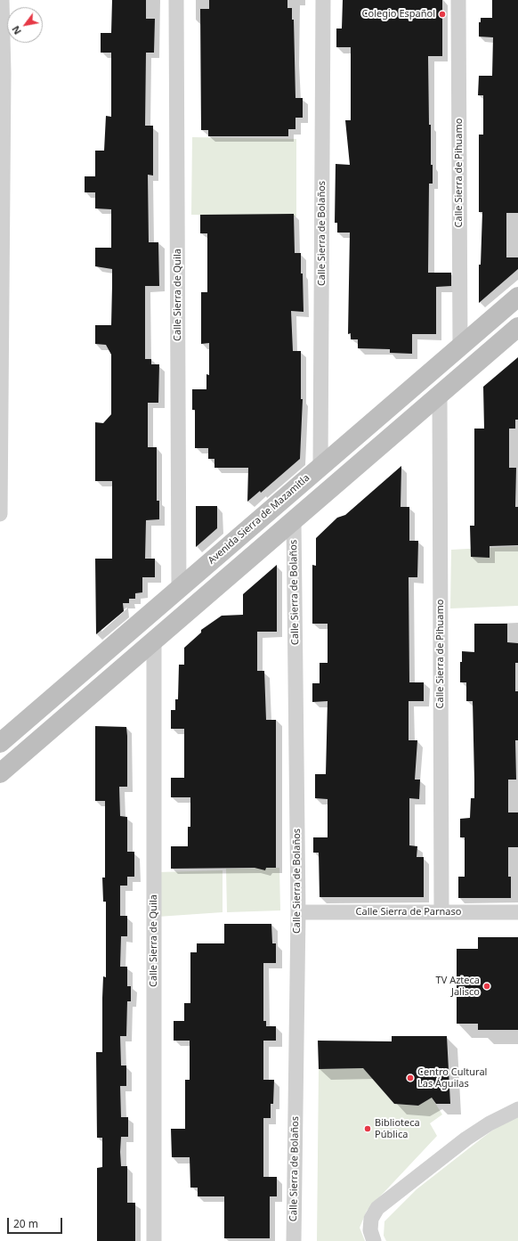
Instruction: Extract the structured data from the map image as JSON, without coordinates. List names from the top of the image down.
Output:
{
  "streets": {
    "street": [
      "Calle Sierra de Pihuamo",
      "Calle Sierra de Bolaños",
      "Calle Sierra de Quila",
      "Avenida Sierra de Mazamitla",
      "Calle Sierra de Parnaso"
    ]
  },
  "crossings": [
    ["Calle Sierra de Pihuamo", "Avenida Sierra de Mazamitla"],
    ["Calle Sierra de Pihuamo", "Calle Sierra de Parnaso"],
    ["Calle Sierra de Bolaños", "Avenida Sierra de Mazamitla"],
    ["Calle Sierra de Bolaños", "Calle Sierra de Parnaso"],
    ["Calle Sierra de Quila", "Avenida Sierra de Mazamitla"]
  ],
  "places": [
    "Colegio Español",
    "TV Azteca Jalisco",
    "Centro Cultural Las Águilas",
    "Biblioteca Pública"
  ],
  "scale_bar": "20 m",
  "north": "bottom left"
}
